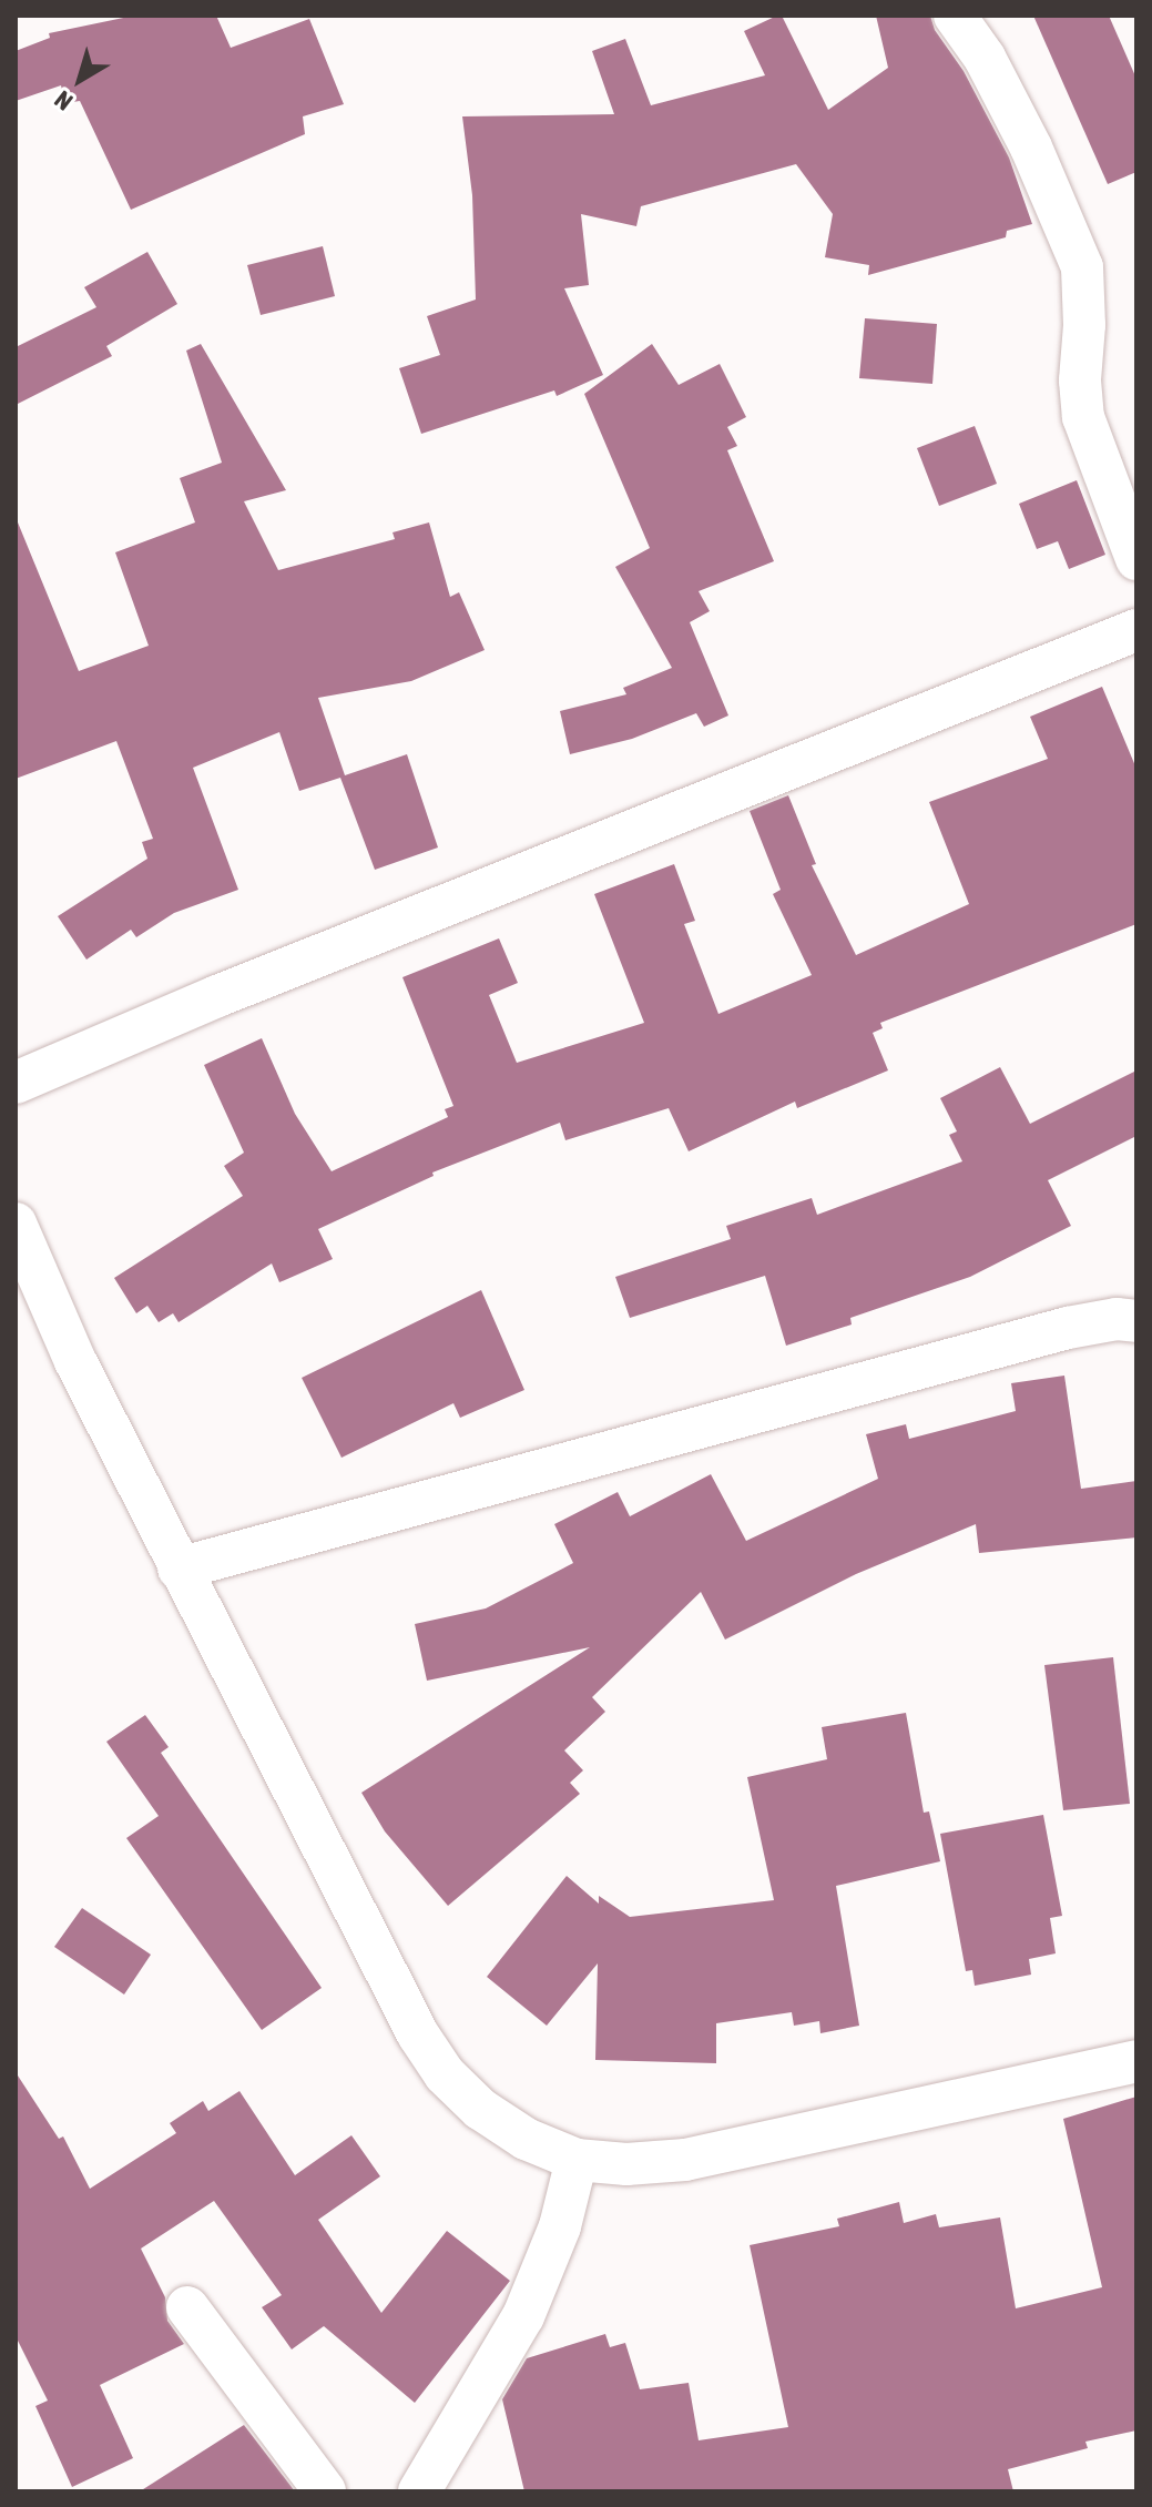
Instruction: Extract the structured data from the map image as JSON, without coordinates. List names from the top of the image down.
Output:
{
  "north": "bottom left"
}
